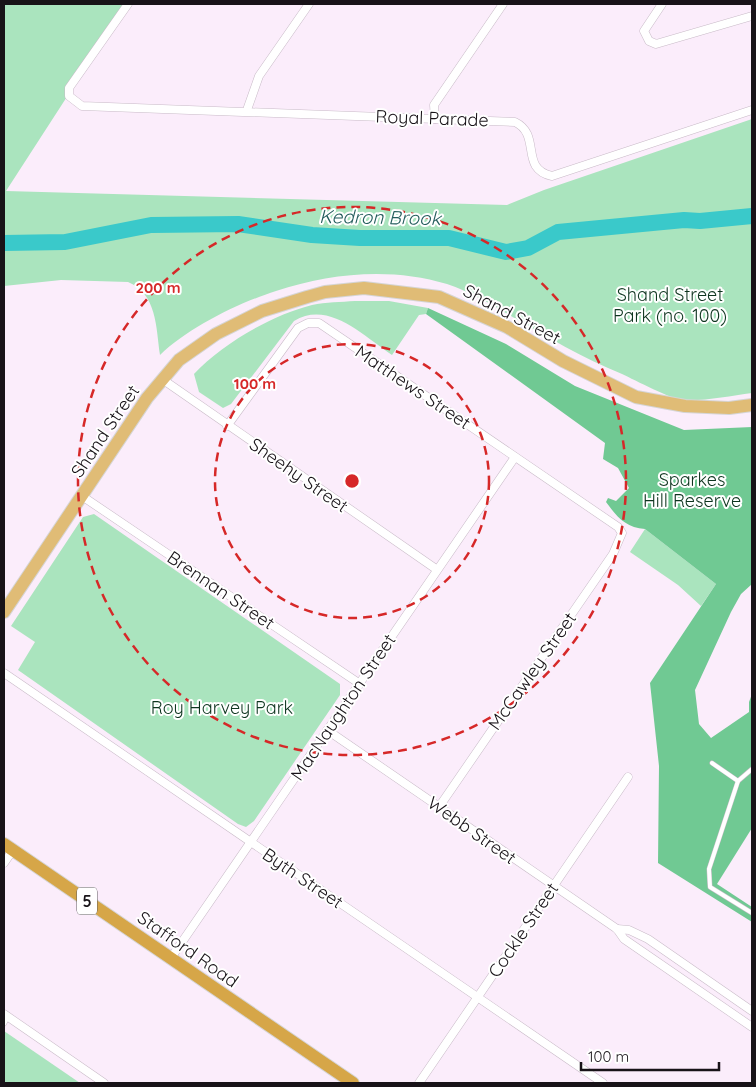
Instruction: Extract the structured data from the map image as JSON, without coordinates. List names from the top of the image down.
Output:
{
  "streets": {
    "highway": ["5", "Stafford Road"],
    "main road": ["Shand Street"],
    "street": [
      "Royal Parade",
      "Matthews Street",
      "Sheehy Street",
      "Brennan Street",
      "McCawley Street",
      "MacNaughton Street",
      "Webb Street",
      "Byth Street",
      "Cockle Street"
    ]
  },
  "crossings": [
    ["Shand Street", "Sheehy Street"],
    ["Shand Street", "Brennan Street"],
    ["Matthews Street", "Sheehy Street"],
    ["Matthews Street", "McCawley Street"],
    ["Matthews Street", "MacNaughton Street"],
    ["Sheehy Street", "MacNaughton Street"],
    ["Brennan Street", "MacNaughton Street"],
    ["McCawley Street", "Webb Street"],
    ["MacNaughton Street", "Webb Street"],
    ["MacNaughton Street", "Byth Street"],
    ["MacNaughton Street", "Stafford Road"],
    ["Webb Street", "Cockle Street"],
    ["Byth Street", "Cockle Street"]
  ],
  "water": ["Kedron Brook"],
  "parks": ["Shand Street Park (no. 100)", "Sparkes Hill Reserve", "Roy Harvey Park"],
  "scale_bar": "100 m",
  "rings": ["200 m", "100 m"]
}
